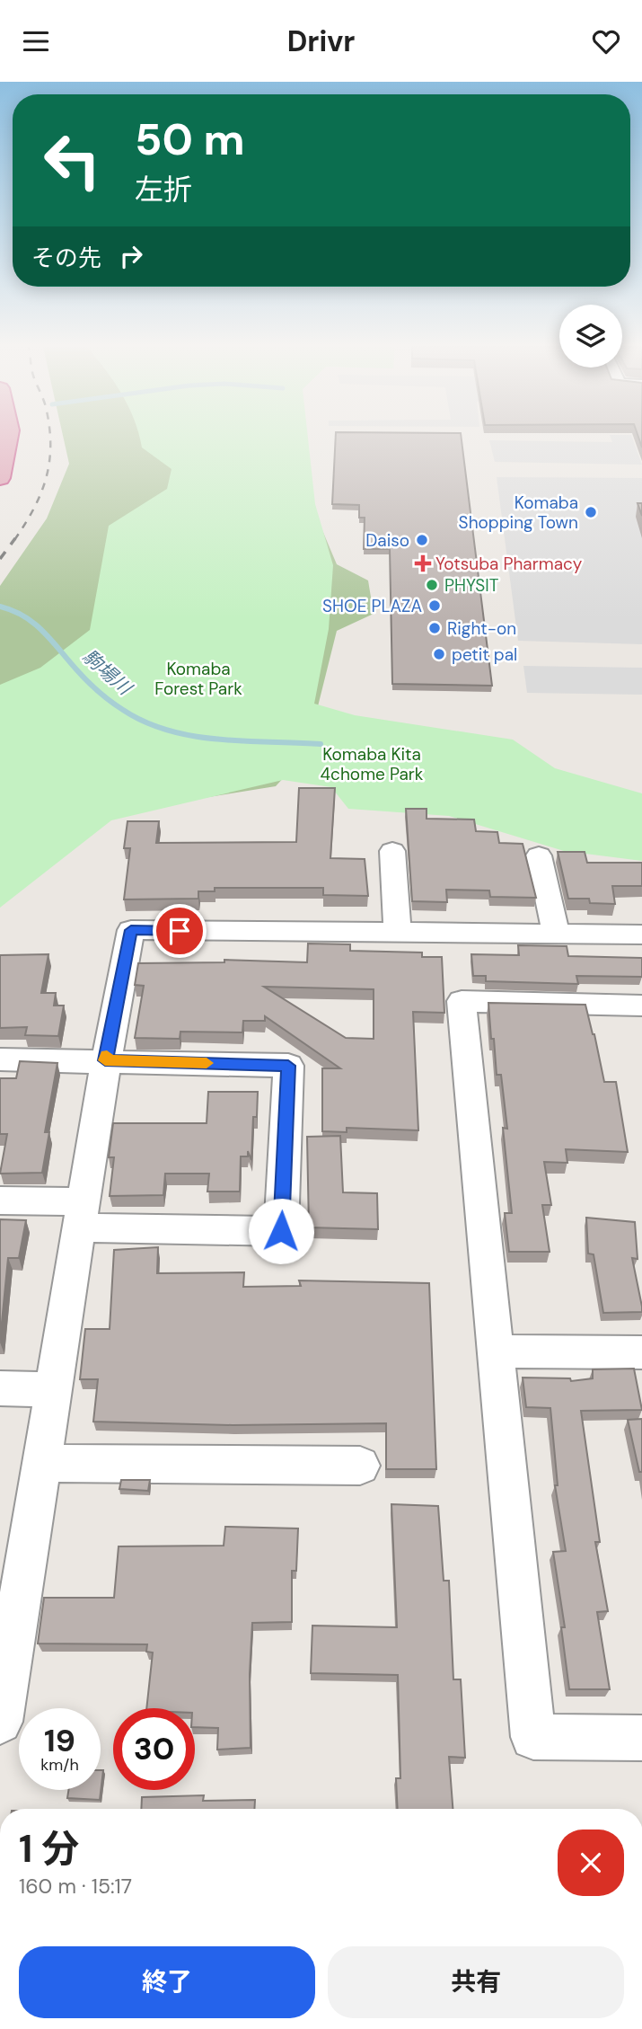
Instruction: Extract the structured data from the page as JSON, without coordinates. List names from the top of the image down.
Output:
{
  "water": ["駒場川"],
  "parks": ["Komaba Forest Park", "Komaba Kita 4chome Park"],
  "places": {
    "other": [
      "Komaba Shopping Town",
      "Daiso",
      "PHYSIT",
      "SHOE PLAZA",
      "Right-on",
      "petit pal"
    ],
    "health": ["Yotsuba Pharmacy"]
  },
  "page": {
    "header": "Drivr",
    "turn": ["50 m", "左折"],
    "then": "その先",
    "speed": "19 km/h",
    "limit": "30",
    "heading": ["1 分", "160 m · 15:17"],
    "buttons": ["終了", "共有"]
  }
}
